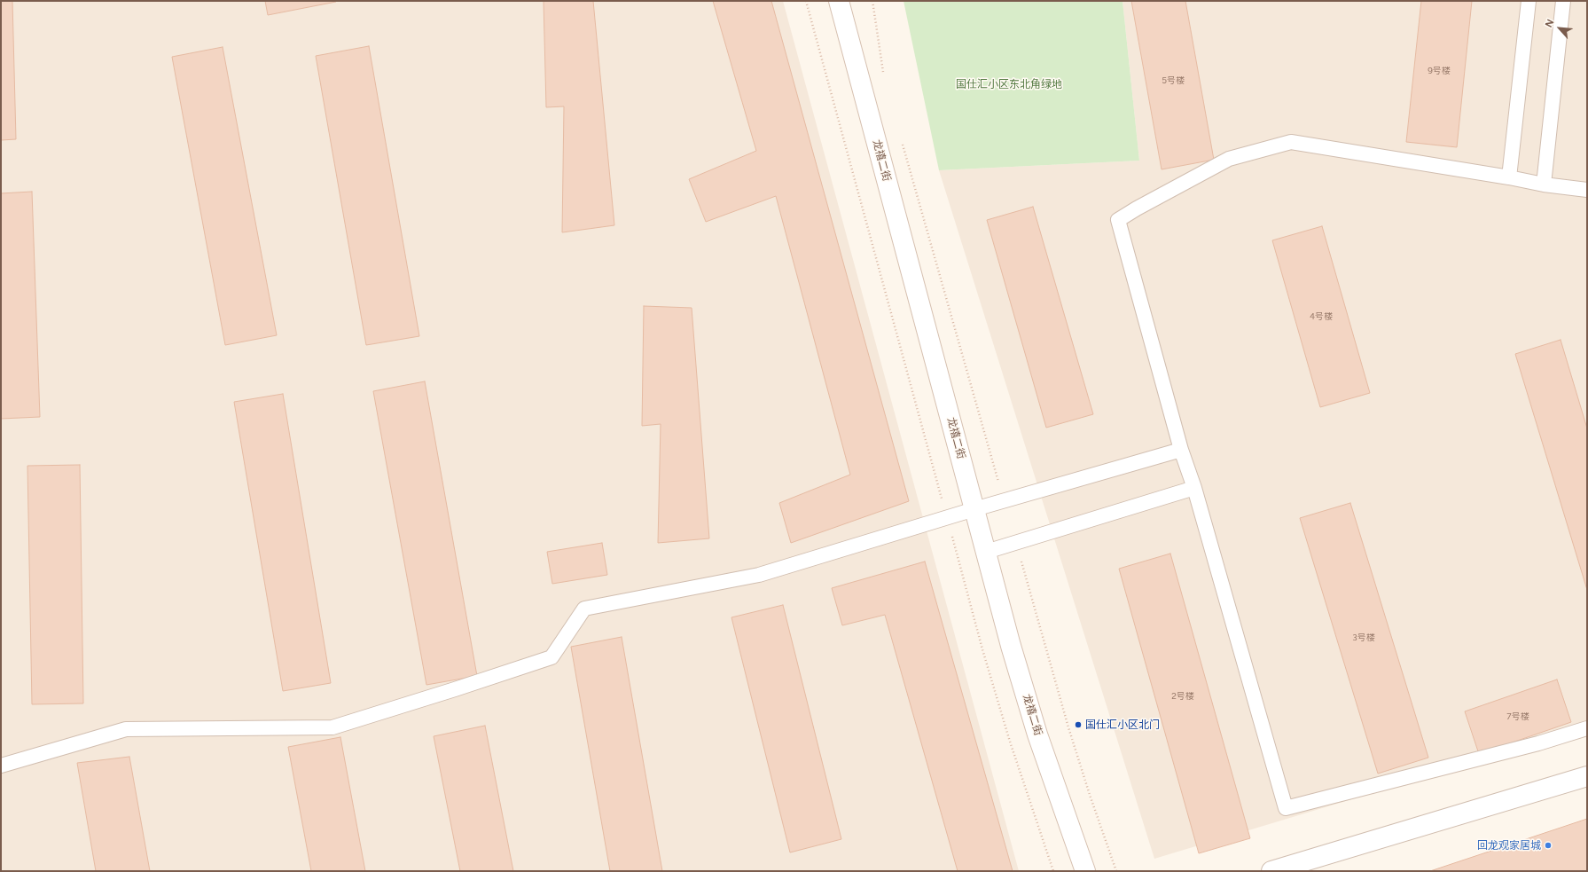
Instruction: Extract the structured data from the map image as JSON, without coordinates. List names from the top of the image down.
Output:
{
  "streets": {
    "street": ["龙禧二街"]
  },
  "parks": ["国仕汇小区东北角绿地"],
  "places": ["国仕汇小区北门", "回龙观家居城"],
  "house_numbers": [
    "9号楼",
    "5号楼",
    "4号楼",
    "3号楼",
    "2号楼",
    "7号楼"
  ],
  "north": "top left"
}
